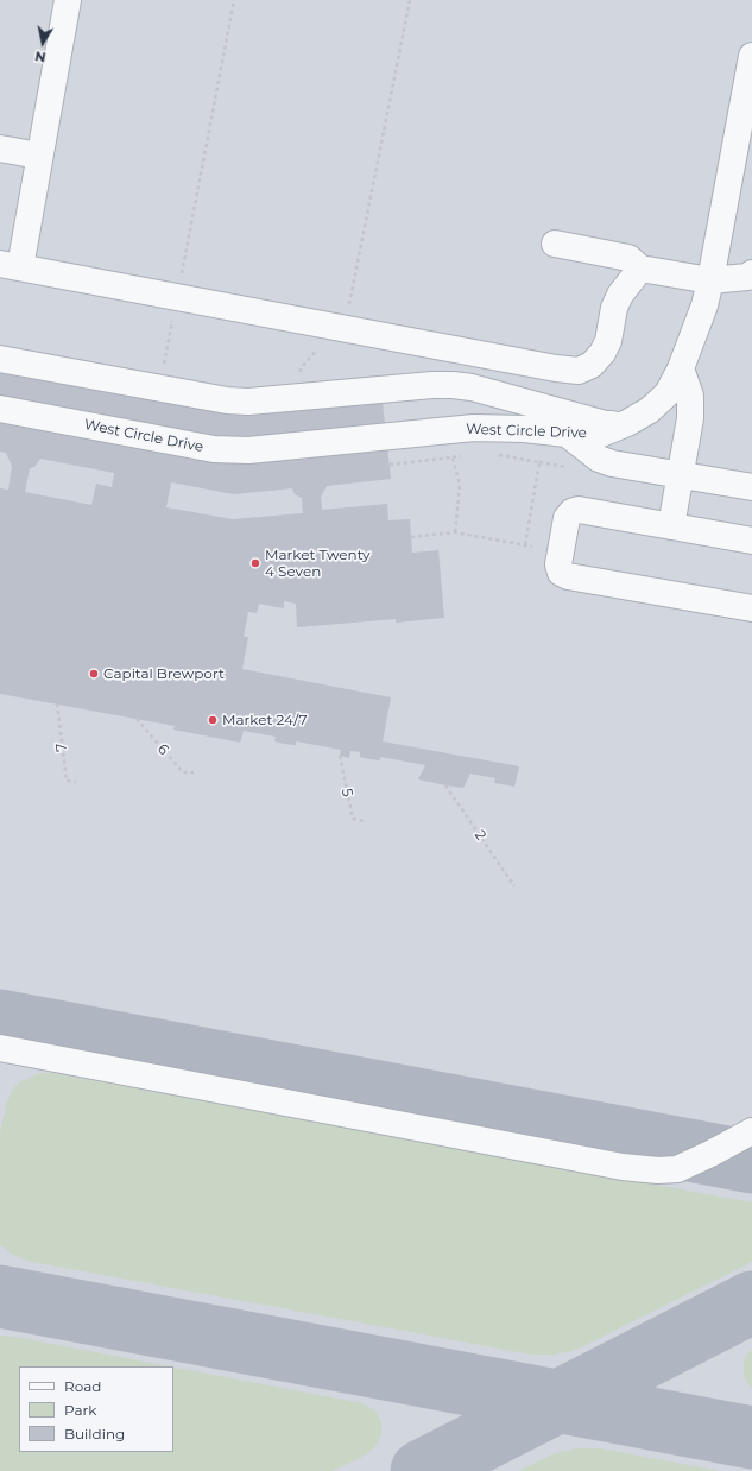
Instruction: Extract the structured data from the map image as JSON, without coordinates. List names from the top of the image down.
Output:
{
  "streets": {
    "street": ["West Circle Drive"],
    "path": [
      "7",
      "6",
      "5",
      "2"
    ]
  },
  "places": ["Market Twenty 4 Seven", "Capital Brewport", "Market 24/7"],
  "legend": ["Road", "Park", "Building"],
  "north": "bottom"
}
